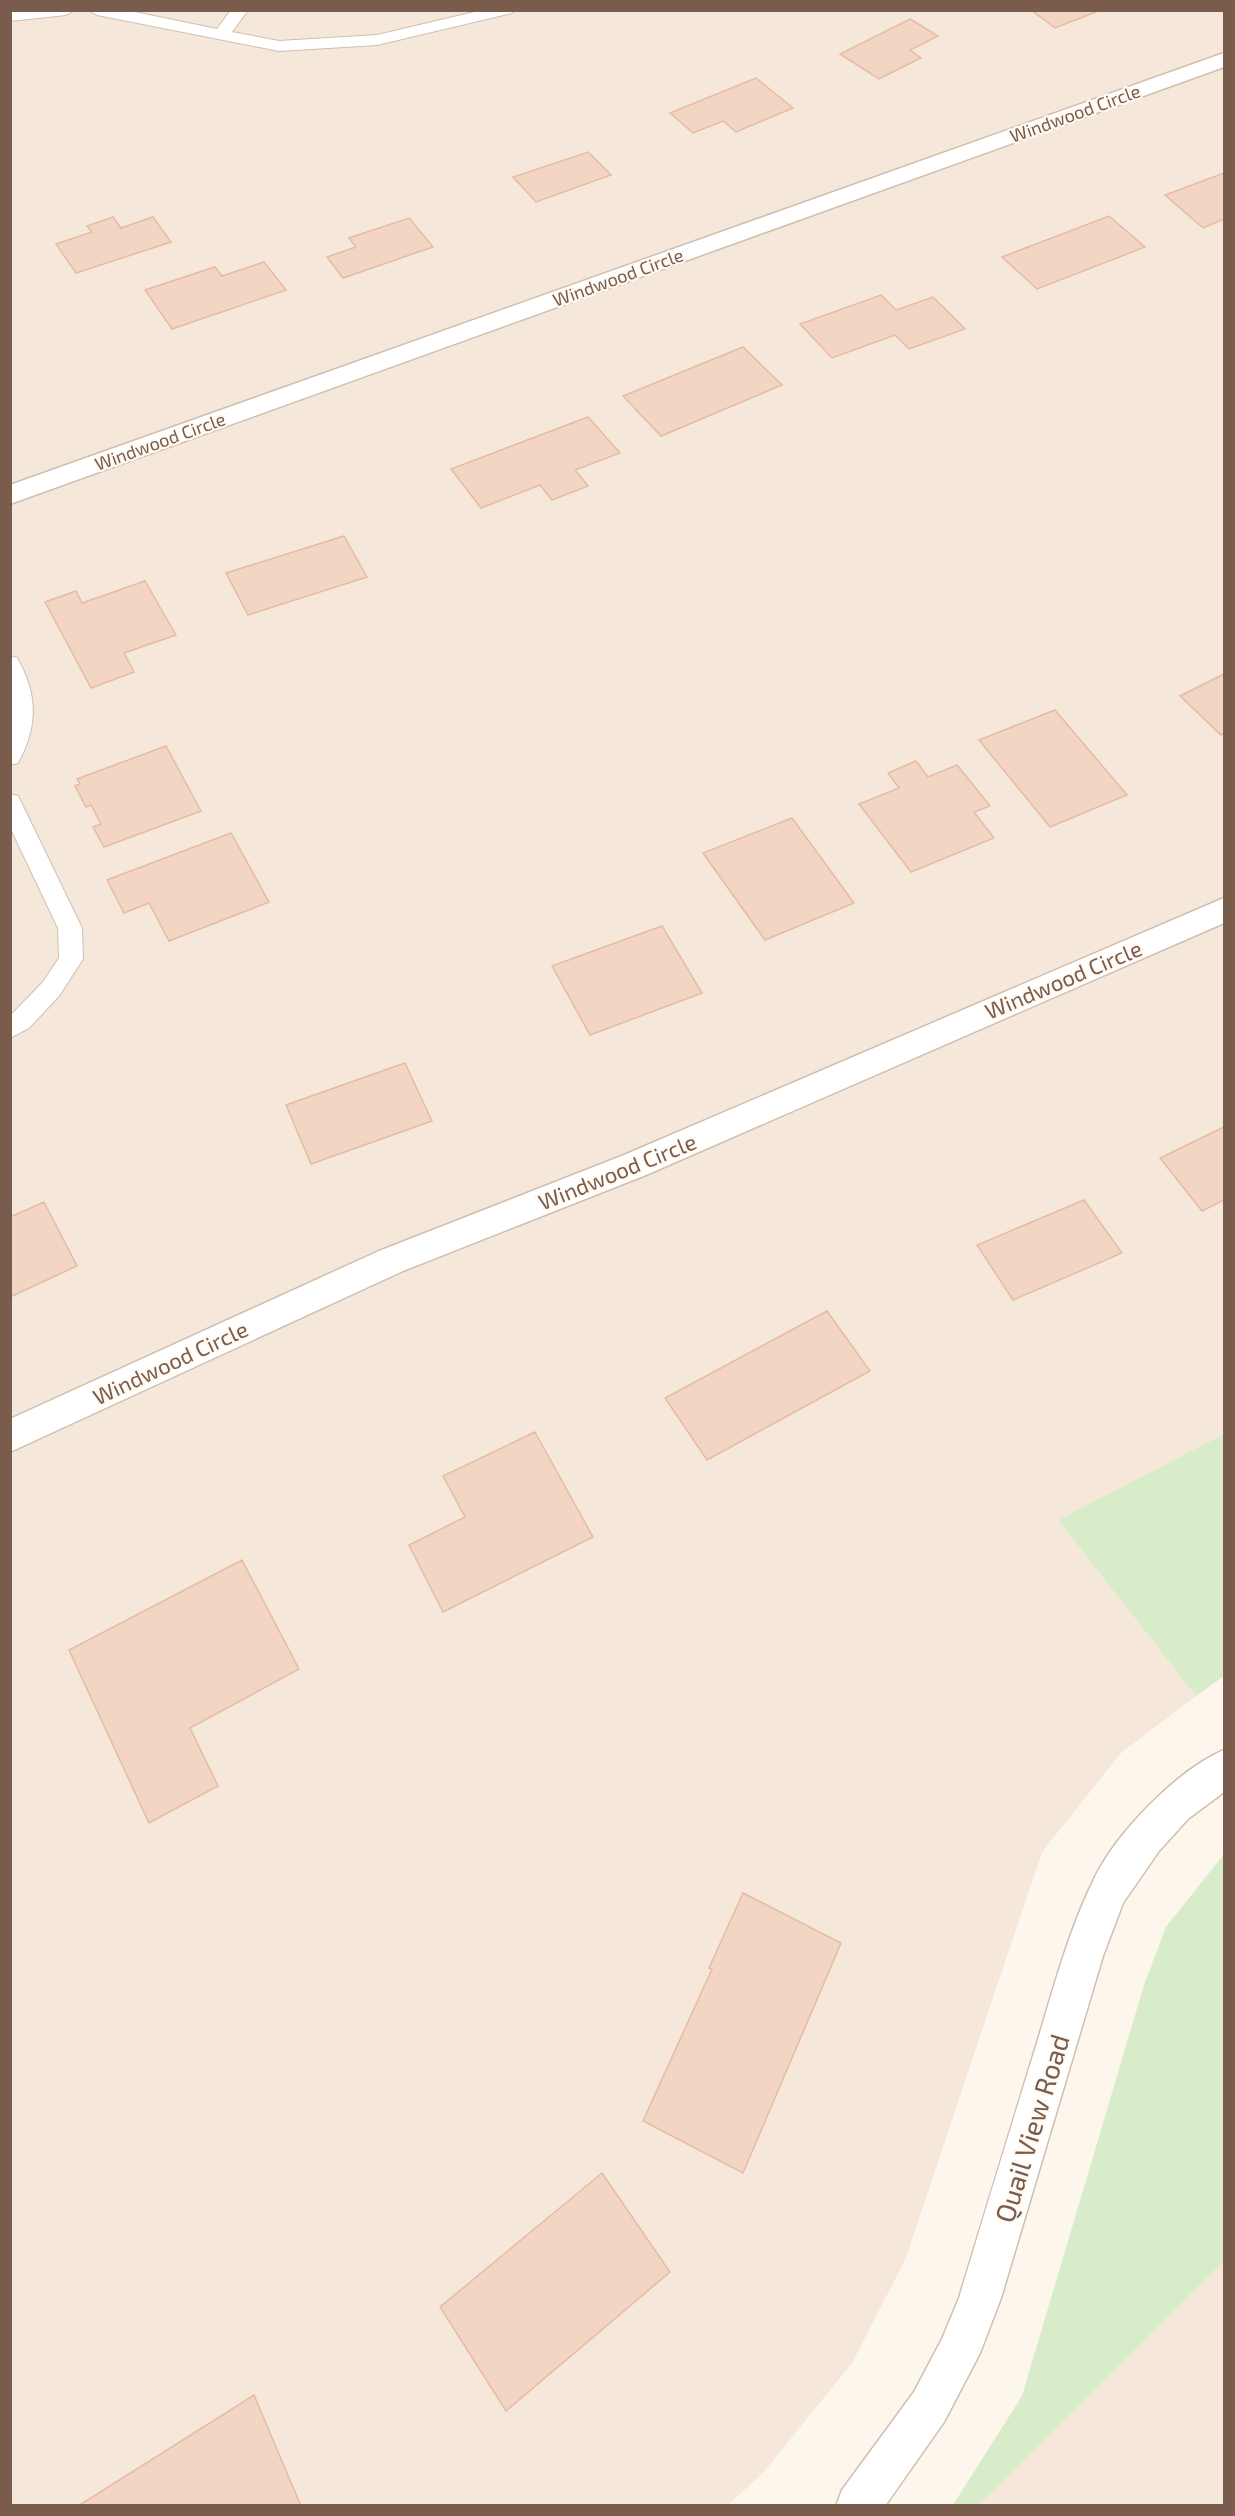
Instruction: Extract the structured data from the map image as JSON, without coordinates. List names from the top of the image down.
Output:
{
  "streets": {
    "street": ["Windwood Circle", "Quail View Road"]
  }
}
